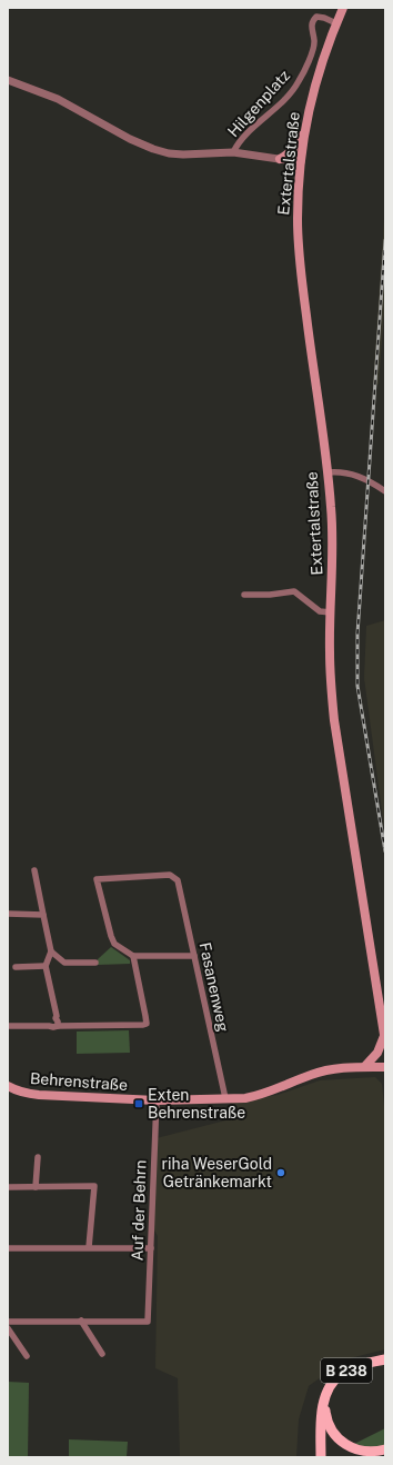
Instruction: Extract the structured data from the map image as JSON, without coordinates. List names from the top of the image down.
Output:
{
  "streets": {
    "main road": ["Extertalstraße", "Behrenstraße", "B 238"],
    "street": ["Hilgenplatz", "Fasanenweg", "Auf der Behrn"]
  },
  "crossings": [
    ["Hilgenplatz", "Extertalstraße"],
    ["Fasanenweg", "Behrenstraße"],
    ["Behrenstraße", "Auf der Behrn"]
  ],
  "places": {
    "transit": ["Exten Behrenstraße"],
    "other": ["riha WeserGold Getränkemarkt"]
  }
}
